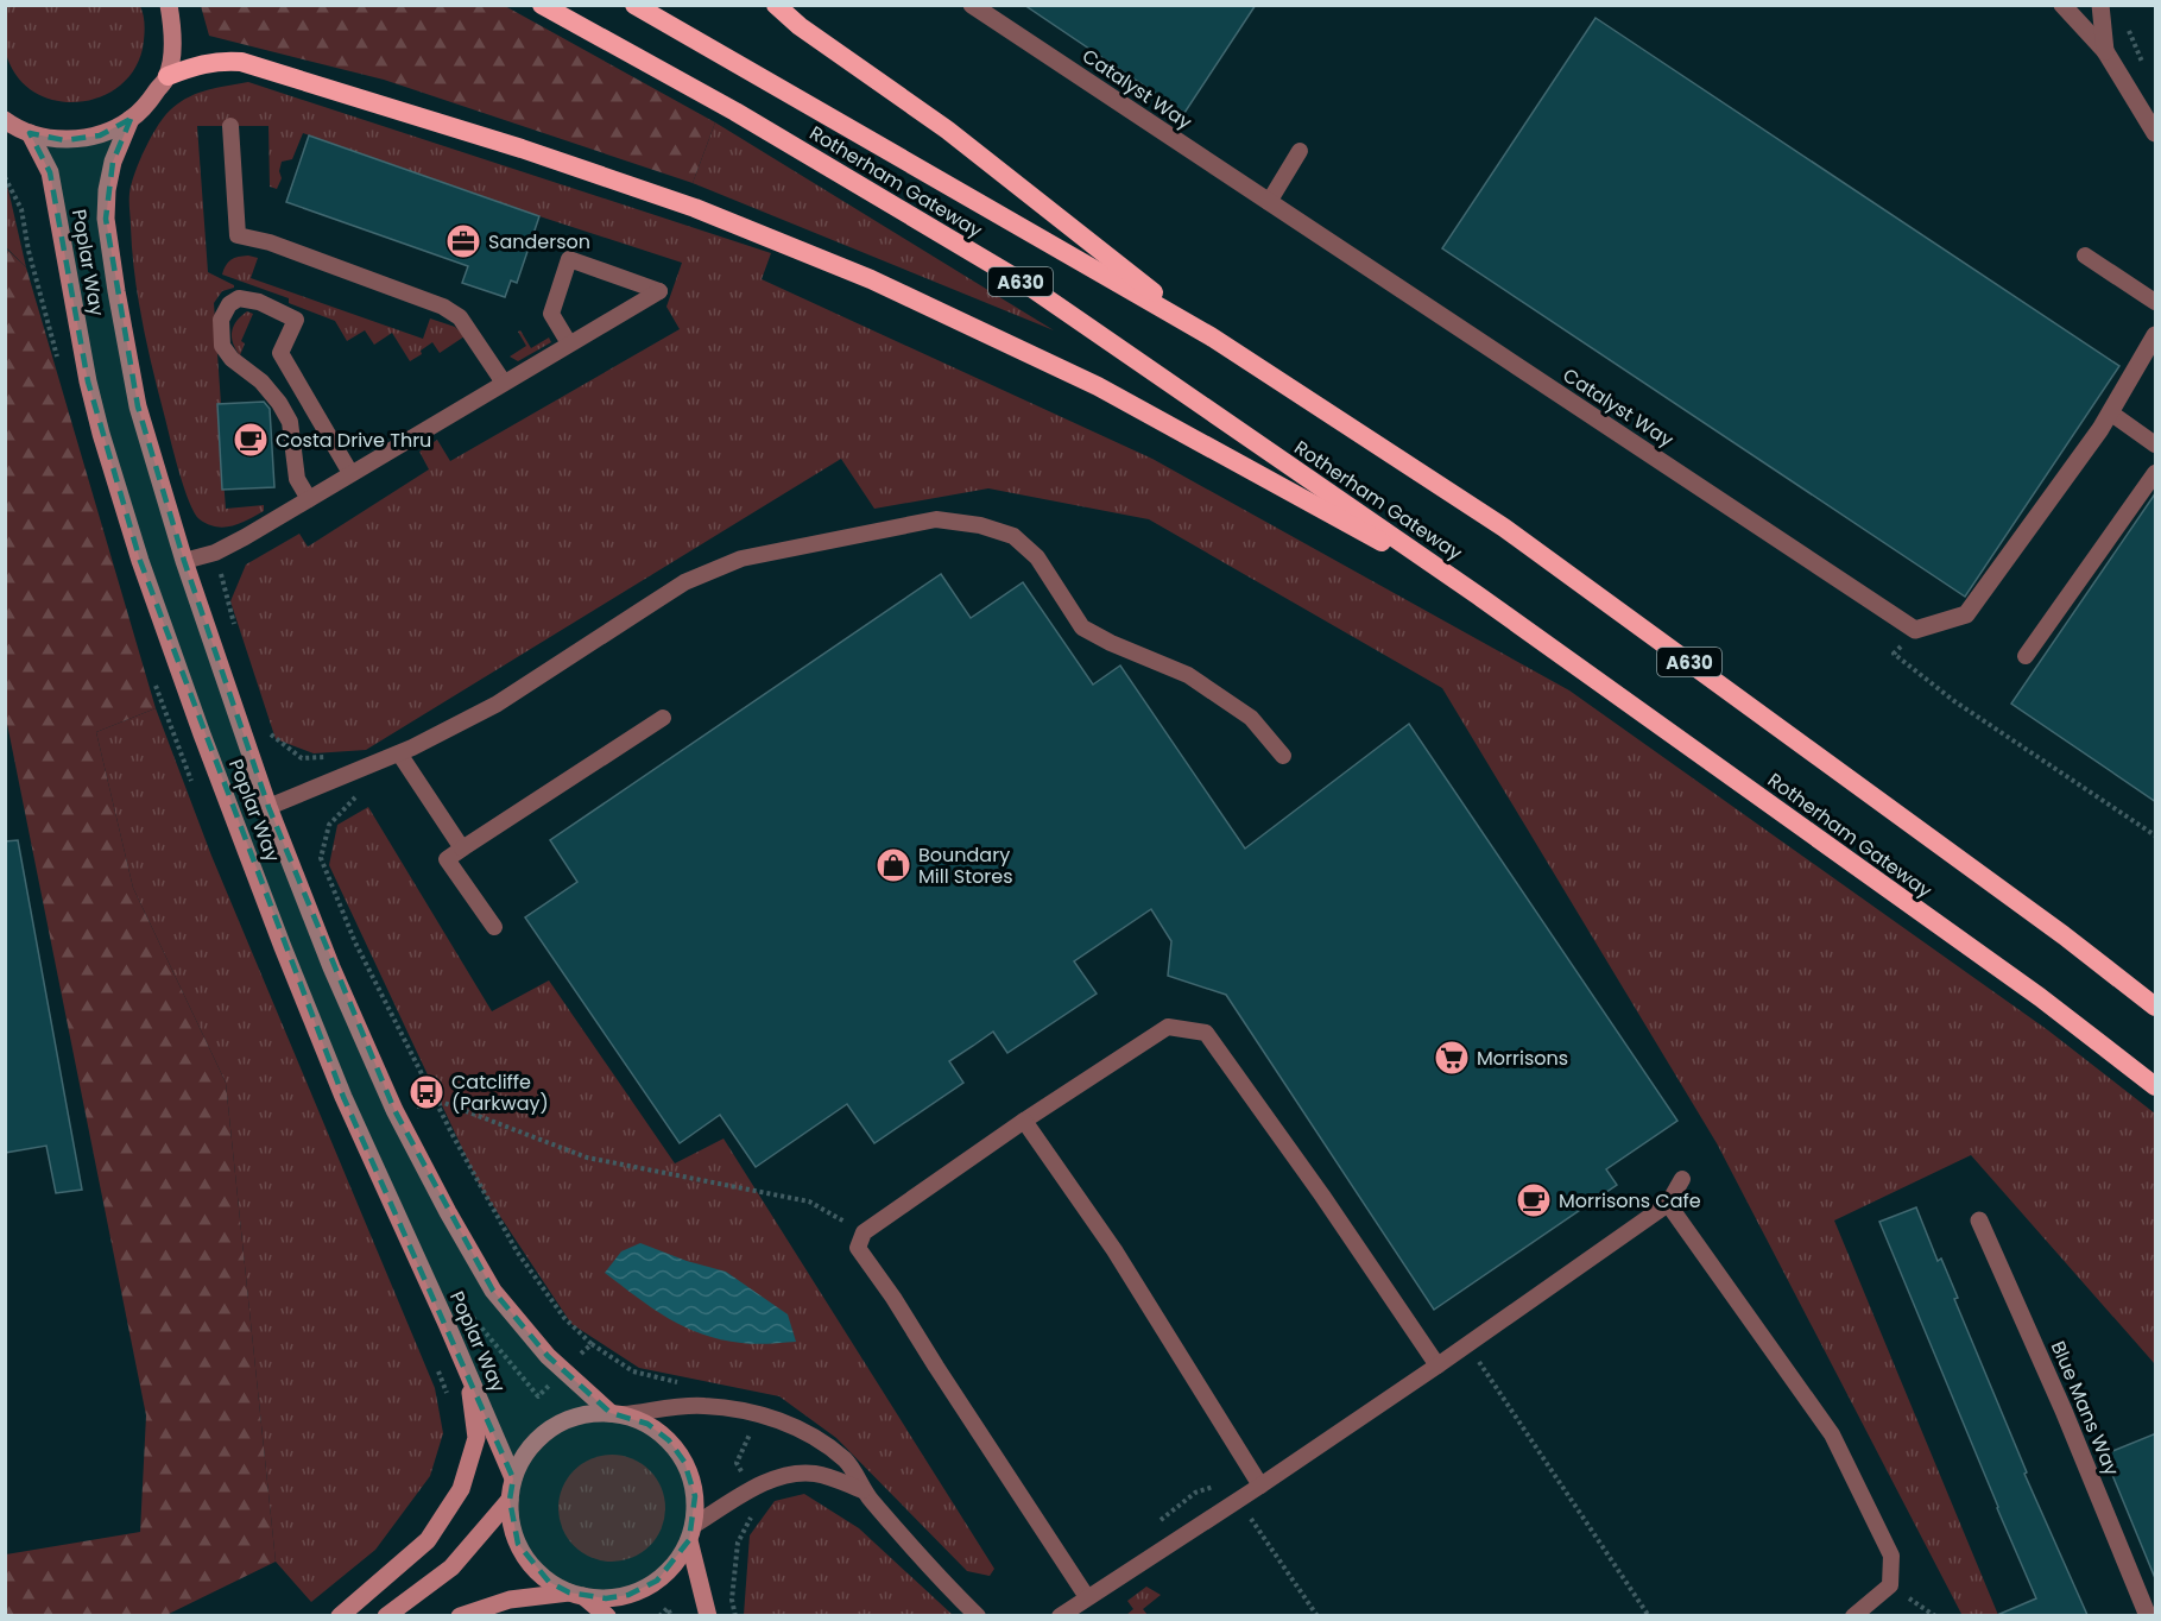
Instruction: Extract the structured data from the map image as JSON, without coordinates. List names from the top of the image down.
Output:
{
  "streets": {
    "highway": ["Rotherham Gateway", "A630"],
    "main road": ["Poplar Way"],
    "street": ["Catalyst Way", "Blue Mans Way"]
  },
  "crossings": [
    ["Rotherham Gateway", "A630"]
  ],
  "places": {
    "office": ["Sanderson"],
    "cafe": ["Costa Drive Thru", "Morrisons Cafe"],
    "shop": ["Boundary Mill Stores"],
    "supermarket": ["Morrisons"],
    "bus stop": ["Catcliffe (Parkway)"]
  }
}
